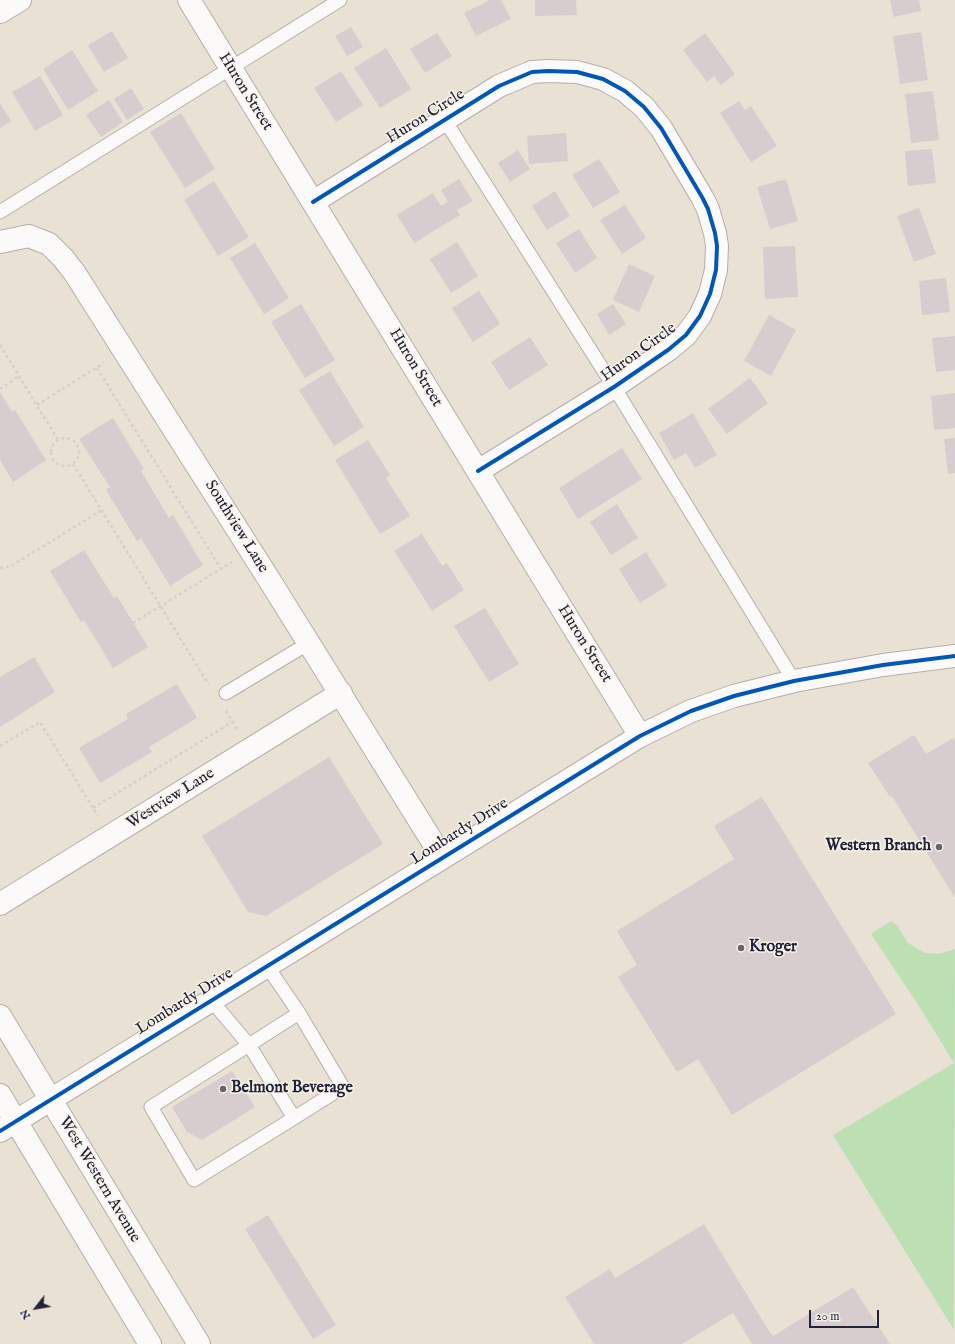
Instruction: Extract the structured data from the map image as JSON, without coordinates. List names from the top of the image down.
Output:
{
  "streets": {
    "street": [
      "Huron Street",
      "Huron Circle",
      "Southview Lane",
      "Westview Lane",
      "Lombardy Drive",
      "West Western Avenue"
    ]
  },
  "crossings": [
    ["Huron Street", "Huron Circle"],
    ["Huron Street", "Lombardy Drive"],
    ["Southview Lane", "Westview Lane"],
    ["Southview Lane", "Lombardy Drive"],
    ["Lombardy Drive", "West Western Avenue"]
  ],
  "places": ["Western Branch", "Kroger", "Belmont Beverage"],
  "scale_bar": "20 m",
  "north": "bottom left"
}
